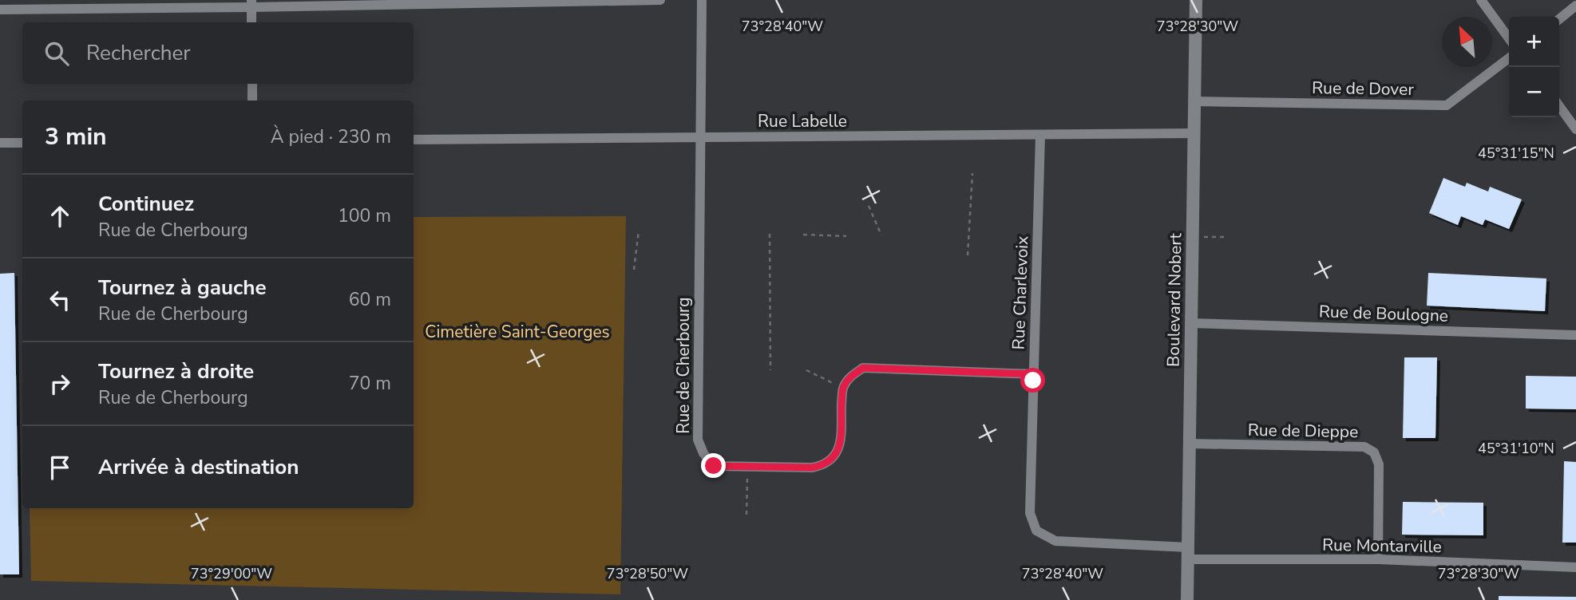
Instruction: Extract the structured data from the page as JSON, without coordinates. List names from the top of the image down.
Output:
{
  "streets": {
    "street": [
      "Rue de Dover",
      "Rue Labelle",
      "Rue Charlevoix",
      "Boulevard Nobert",
      "Rue de Boulogne",
      "Rue de Cherbourg",
      "Rue de Dieppe",
      "Rue Montarville"
    ]
  },
  "crossings": [
    ["Rue de Dover", "Boulevard Nobert"],
    ["Rue Labelle", "Rue Charlevoix"],
    ["Rue Labelle", "Boulevard Nobert"],
    ["Rue Labelle", "Rue de Cherbourg"],
    ["Rue Charlevoix", "Boulevard Nobert"],
    ["Rue Charlevoix", "Rue Montarville"],
    ["Boulevard Nobert", "Rue de Boulogne"],
    ["Boulevard Nobert", "Rue de Dieppe"],
    ["Boulevard Nobert", "Rue Montarville"],
    ["Rue de Dieppe", "Rue Montarville"]
  ],
  "parks": ["Cimetière Saint-Georges"],
  "north": "top left",
  "page": {
    "map_buttons": ["+", "−"],
    "search": "Rechercher",
    "heading": ["3 min", "À pied · 230 m"],
    "list": [
      ["Continuez", "Rue de Cherbourg", "100 m"],
      ["Tournez à gauche", "Rue de Cherbourg", "60 m"],
      ["Tournez à droite", "Rue de Cherbourg", "70 m"],
      "Arrivée à destination"
    ]
  },
  "coordinates": [
    "73°28'40\"W",
    "73°28'30\"W",
    "45°31'15\"N",
    "45°31'10\"N",
    "73°29'00\"W",
    "73°28'50\"W"
  ]
}
